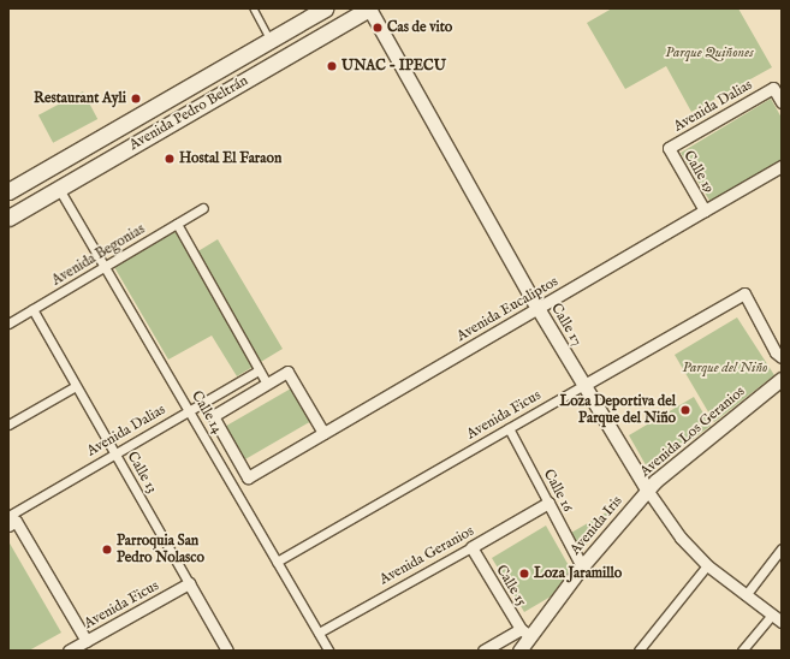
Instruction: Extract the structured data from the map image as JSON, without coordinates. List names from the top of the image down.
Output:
{
  "streets": {
    "main road": ["Avenida Pedro Beltrán"],
    "street": [
      "Avenida Dalias",
      "Calle 19",
      "Avenida Begonias",
      "Avenida Eucaliptos",
      "Calle 17",
      "Calle 14",
      "Avenida Ficus",
      "Avenida Los Geranios",
      "Calle 13",
      "Calle 16",
      "Avenida Iris",
      "Avenida Geranios",
      "Calle 15"
    ]
  },
  "crossings": [
    ["Avenida Dalias", "Calle 19"],
    ["Avenida Dalias", "Calle 14"],
    ["Avenida Dalias", "Calle 13"],
    ["Avenida Pedro Beltrán", "Calle 17"],
    ["Avenida Pedro Beltrán", "Calle 14"],
    ["Calle 19", "Avenida Eucaliptos"],
    ["Avenida Begonias", "Calle 14"],
    ["Avenida Begonias", "Calle 13"],
    ["Avenida Eucaliptos", "Calle 17"],
    ["Avenida Eucaliptos", "Calle 14"],
    ["Calle 17", "Avenida Ficus"],
    ["Calle 17", "Avenida Los Geranios"],
    ["Calle 17", "Avenida Iris"],
    ["Calle 14", "Avenida Ficus"],
    ["Calle 14", "Avenida Geranios"],
    ["Avenida Ficus", "Calle 13"],
    ["Avenida Ficus", "Calle 16"],
    ["Avenida Los Geranios", "Avenida Iris"],
    ["Calle 16", "Avenida Iris"],
    ["Calle 16", "Avenida Geranios"],
    ["Avenida Iris", "Calle 15"],
    ["Avenida Geranios", "Calle 15"]
  ],
  "parks": ["Parque Quiñones", "Parque del Niño"],
  "places": [
    "Cas de vito",
    "UNAC - IPECU",
    "Restaurant Ayli",
    "Hostal El Faraon",
    "Loza Deportiva del Parque del Niño",
    "Parroquia San Pedro Nolasco",
    "Loza Jaramillo"
  ]
}
